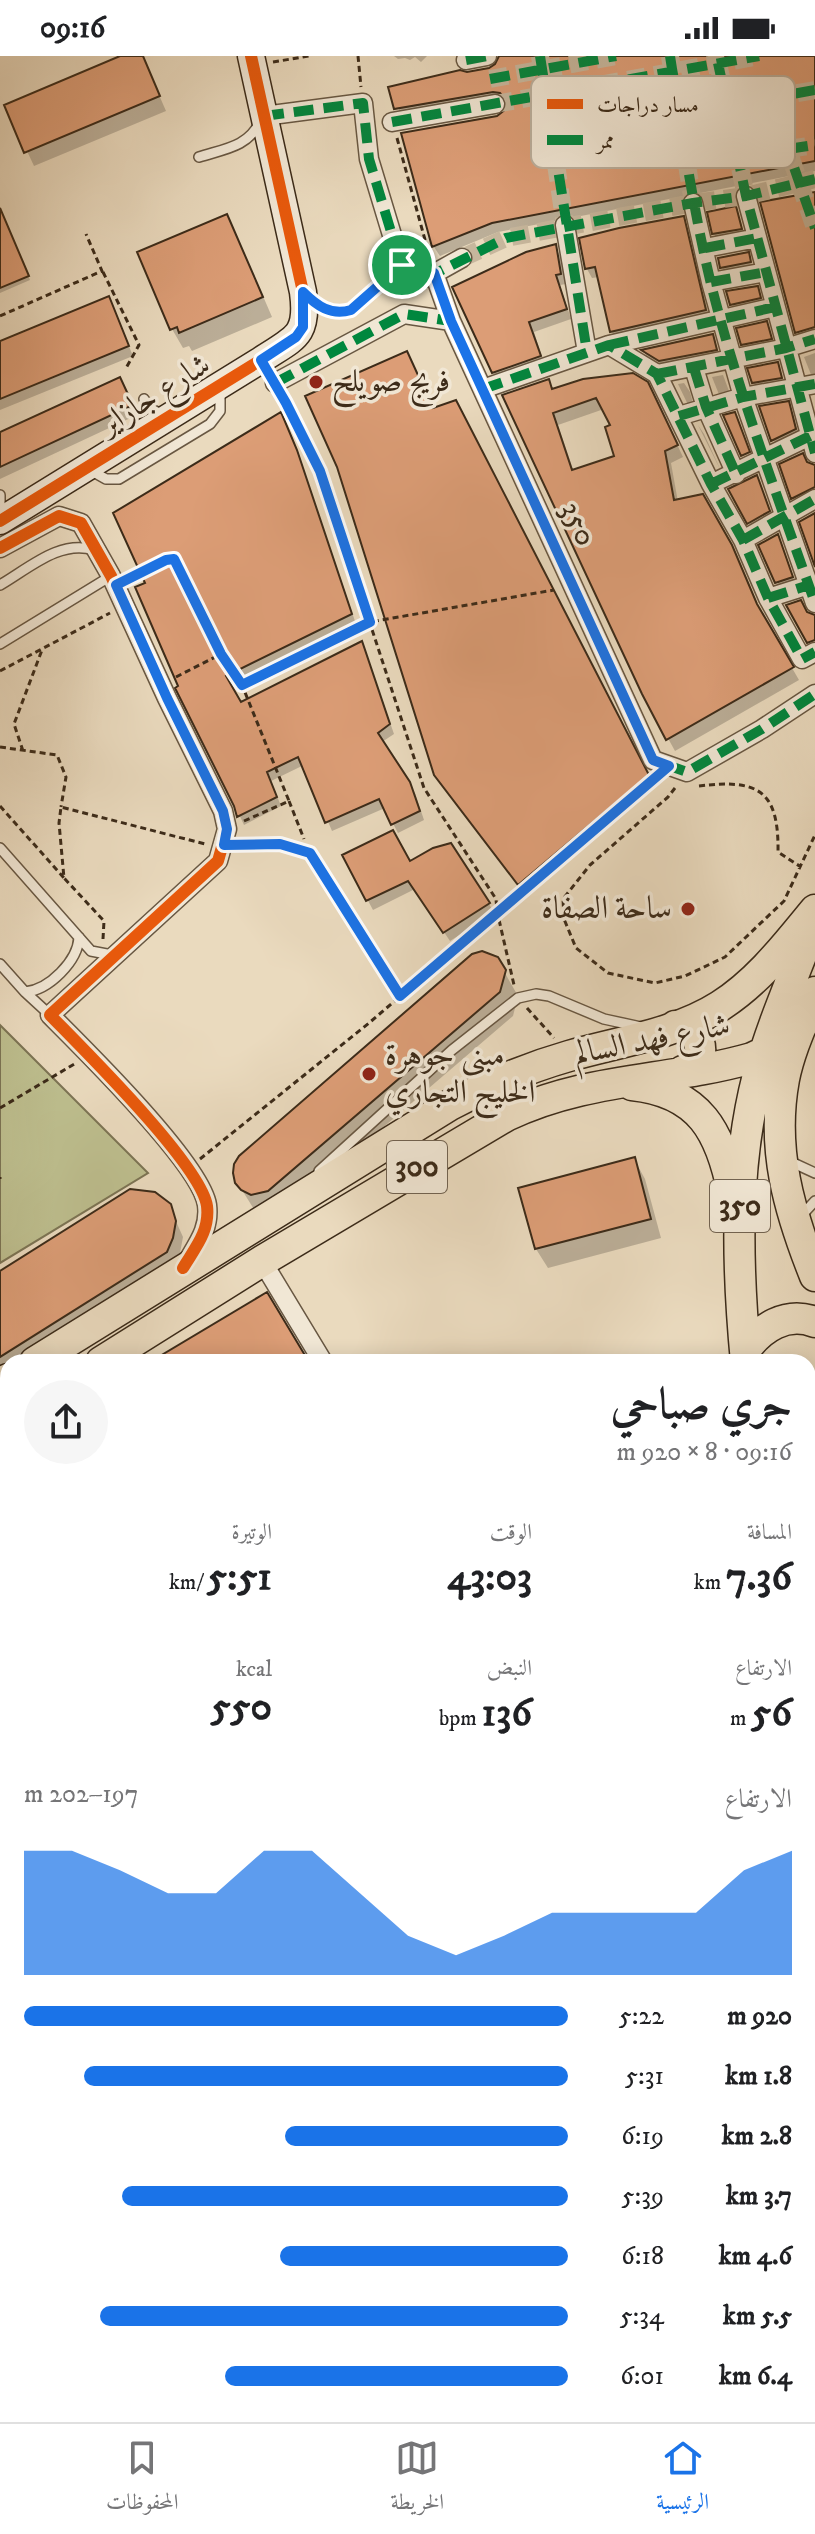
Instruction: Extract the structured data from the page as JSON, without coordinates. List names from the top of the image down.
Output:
{
  "streets": {
    "main road": ["350", "شارع فهد السالم", "300"],
    "street": ["شارع جازاير"]
  },
  "crossings": [
    ["350", "شارع فهد السالم"]
  ],
  "places": ["فريج صويلح", "ساحة الصفاة", "مبنى جوهرة الخليج التجاري"],
  "legend": ["مسار دراجات", "ممر"],
  "page": {
    "status": "09:16",
    "heading": ["جري صباحي", "09:16 · 8 × 920 m"],
    "stats": [
      ["المسافة", "7.36 km"],
      ["الوقت", "43:03"],
      ["الوتيرة", "5:51 /km"],
      ["الارتفاع", "56 m"],
      ["النبض", "136 bpm"],
      ["kcal", "550"]
    ],
    "chart": ["الارتفاع", "197–202 m"],
    "list": [
      {
        "name": "920 m",
        "note": "5:22"
      },
      {
        "name": "1.8 km",
        "note": "5:31"
      },
      {
        "name": "2.8 km",
        "note": "6:19"
      },
      {
        "name": "3.7 km",
        "note": "5:39"
      },
      {
        "name": "4.6 km",
        "note": "6:18"
      },
      {
        "name": "5.5 km",
        "note": "5:34"
      },
      {
        "name": "6.4 km",
        "note": "6:01"
      }
    ],
    "tabs": ["الرئيسية", "الخريطة", "المحفوظات"]
  }
}
